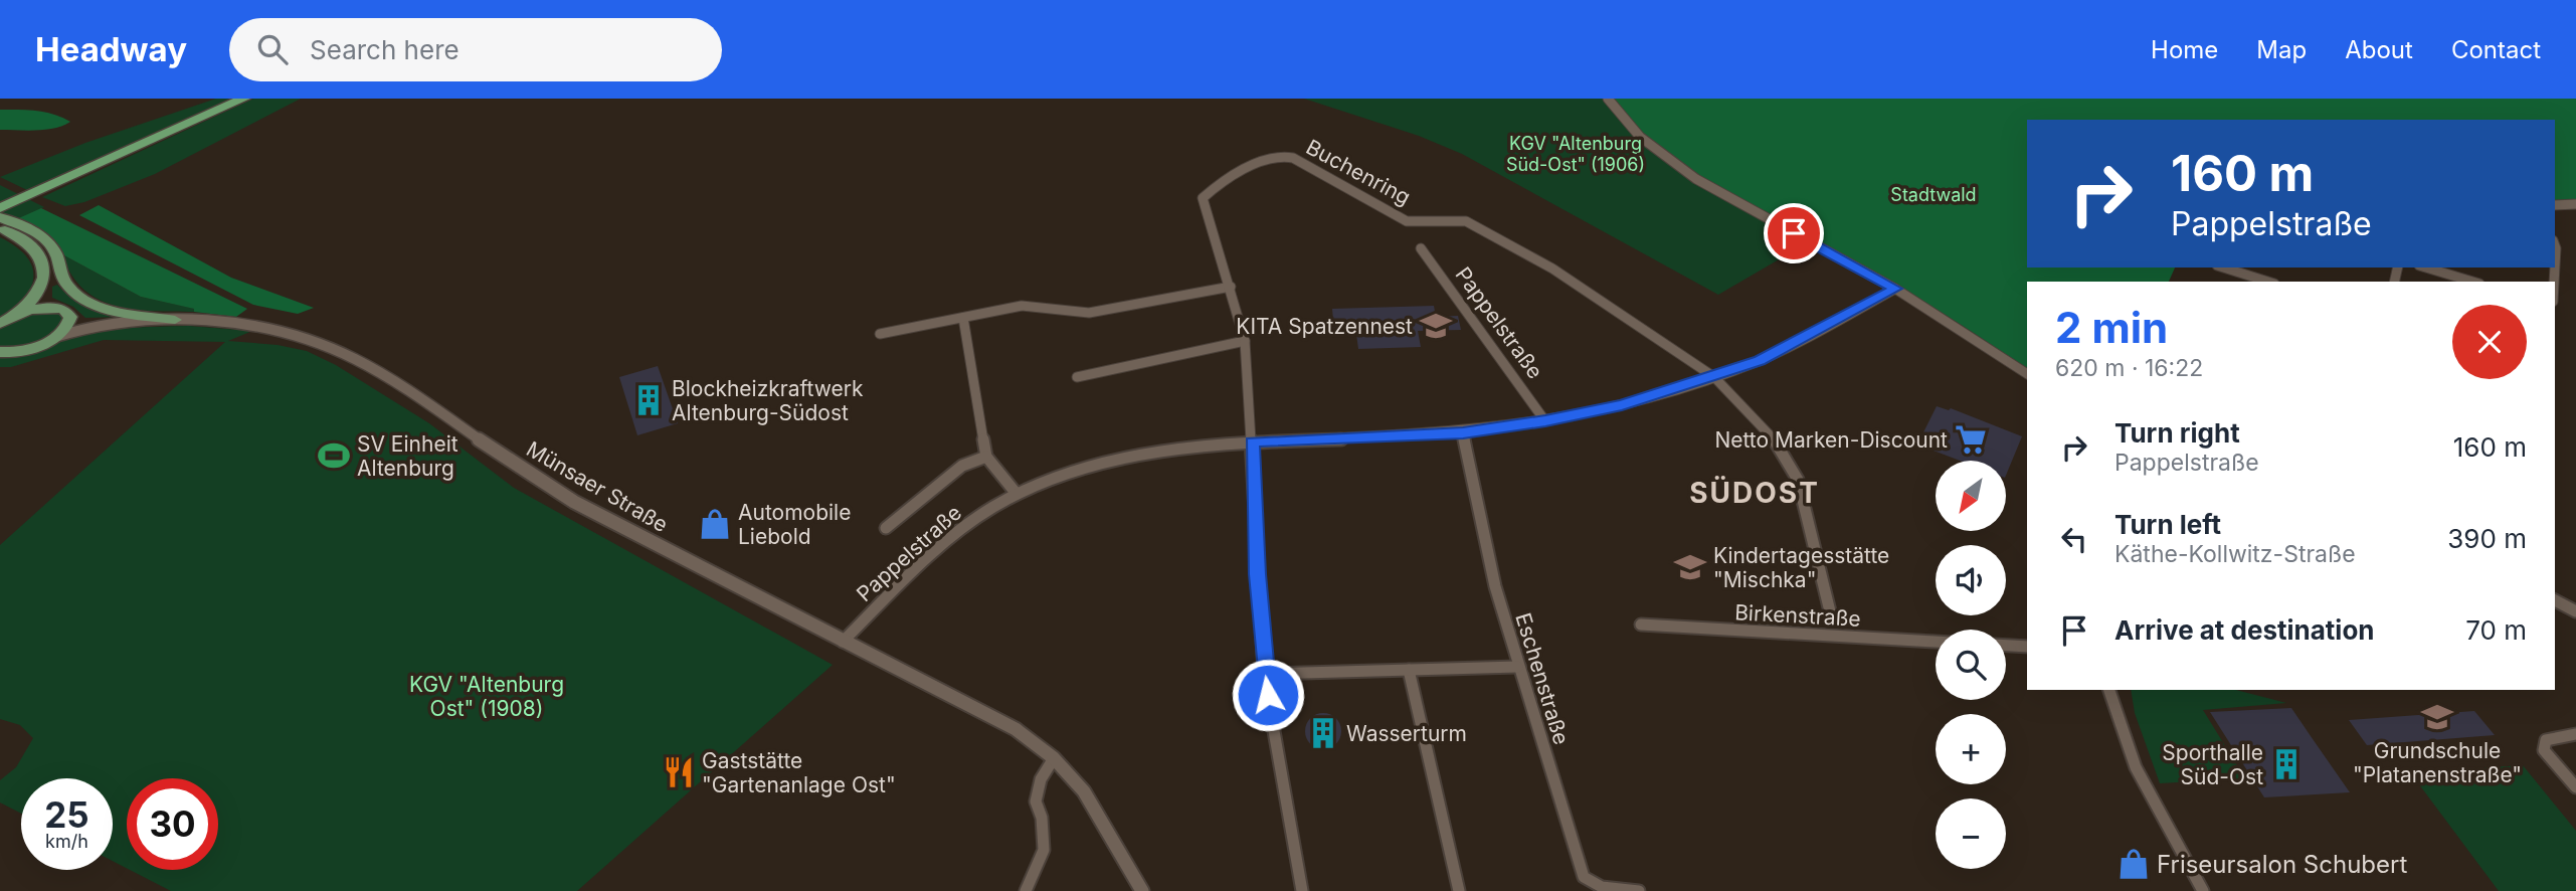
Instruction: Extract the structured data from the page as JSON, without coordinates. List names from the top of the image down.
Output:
{
  "streets": {
    "street": [
      "Buchenring",
      "Pappelstraße",
      "Münsaer Straße",
      "Birkenstraße",
      "Eschenstraße"
    ]
  },
  "crossings": [
    ["Buchenring", "Pappelstraße"],
    ["Buchenring", "Birkenstraße"],
    ["Pappelstraße", "Münsaer Straße"],
    ["Pappelstraße", "Birkenstraße"],
    ["Pappelstraße", "Eschenstraße"]
  ],
  "districts": ["SÜDOST"],
  "parks": ["KGV \"Altenburg Süd-Ost\" (1906)", "Stadtwald", "KGV \"Altenburg Ost\" (1908)"],
  "places": {
    "school or university": ["KITA Spatzennest", "Kindertagesstätte \"Mischka\"", "Grundschule \"Platanenstraße\""],
    "building": ["Blockheizkraftwerk Altenburg-Südost", "Wasserturm", "Sporthalle Süd-Ost"],
    "supermarket": ["Netto Marken-Discount"],
    "sports": ["SV Einheit Altenburg"],
    "shop": ["Automobile Liebold", "Friseursalon Schubert"],
    "restaurant": ["Gaststätte \"Gartenanlage Ost\""]
  },
  "north": "bottom left",
  "page": {
    "header": "Headway",
    "search": "Search here",
    "nav": [
      "Home",
      "Map",
      "About",
      "Contact"
    ],
    "turn": ["160 m", "Pappelstraße"],
    "heading": ["2 min", "620 m · 16:22"],
    "list": [
      {
        "name": "Turn right",
        "note": "Pappelstraße",
        "value": "160 m"
      },
      {
        "name": "Turn left",
        "note": "Käthe-Kollwitz-Straße",
        "value": "390 m"
      },
      {
        "name": "Arrive at destination",
        "value": "70 m"
      }
    ],
    "map_buttons": ["+", "−"],
    "speed": "25 km/h",
    "limit": "30"
  }
}
